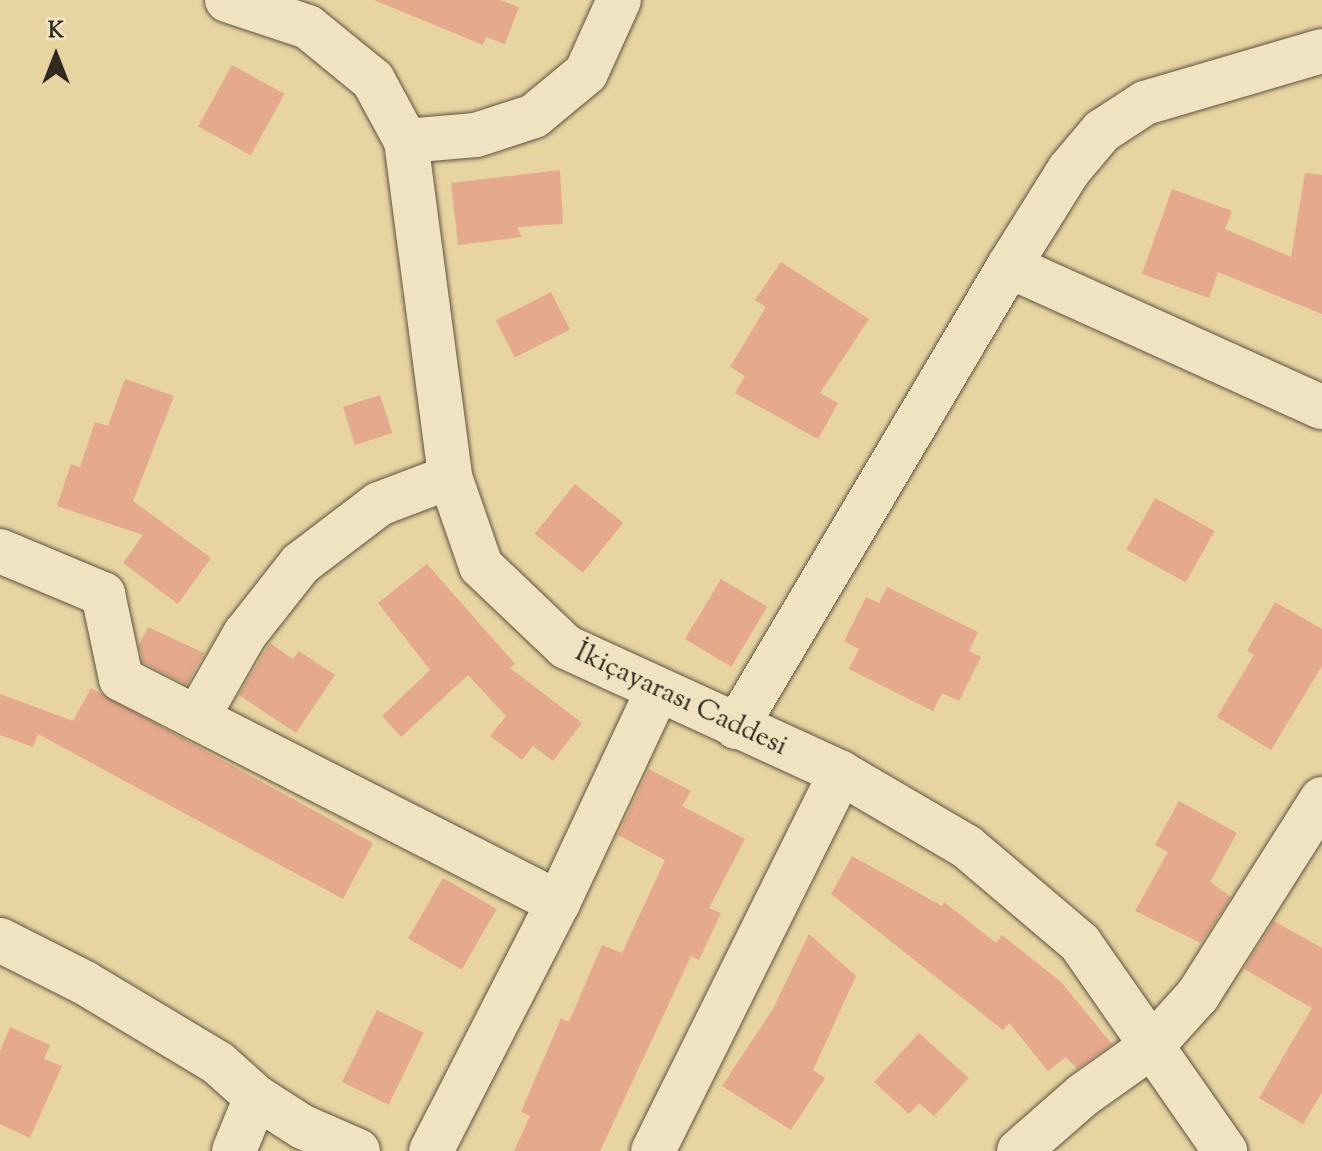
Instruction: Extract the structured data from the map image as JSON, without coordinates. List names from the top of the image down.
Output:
{
  "streets": {
    "street": ["İkiçayarası Caddesi"]
  },
  "north": "top"
}
